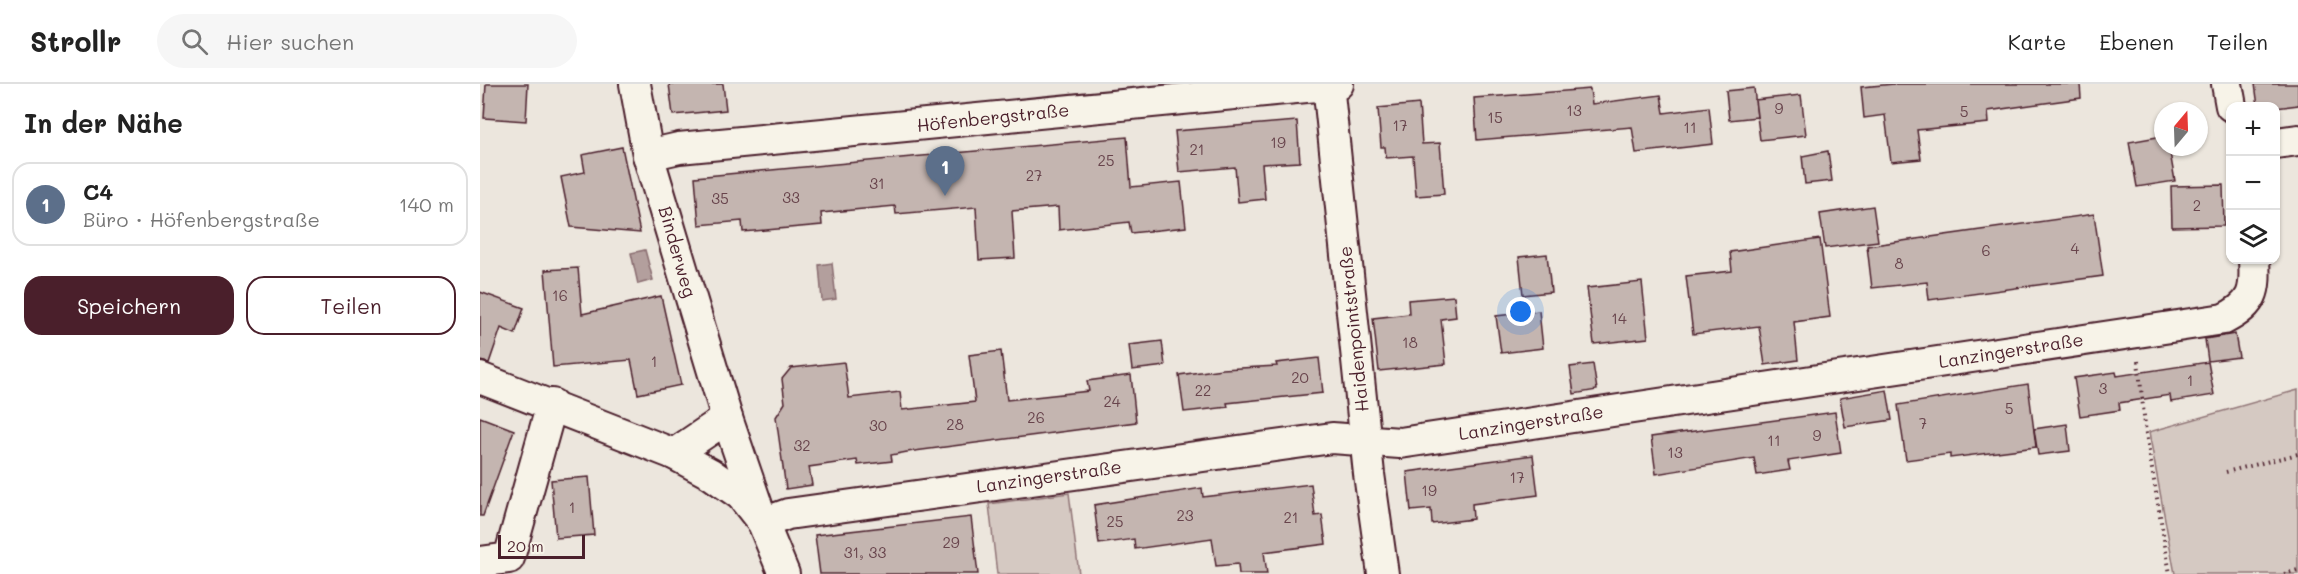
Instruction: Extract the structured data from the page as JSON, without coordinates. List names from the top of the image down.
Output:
{
  "streets": {
    "street": [
      "Höfenbergstraße",
      "Binderweg",
      "Haidenpointstraße",
      "Lanzingerstraße"
    ]
  },
  "crossings": [
    ["Höfenbergstraße", "Binderweg"],
    ["Höfenbergstraße", "Haidenpointstraße"],
    ["Binderweg", "Lanzingerstraße"],
    ["Haidenpointstraße", "Lanzingerstraße"]
  ],
  "house_numbers": [
    "9",
    "13",
    "5",
    "15",
    "17",
    "11",
    "19",
    "21",
    "25",
    "27",
    "31",
    "33",
    "35",
    "2",
    "4",
    "6",
    "8",
    "16",
    "14",
    "18",
    "1",
    "20",
    "1",
    "3",
    "22",
    "24",
    "5",
    "26",
    "7",
    "28",
    "30",
    "9",
    "11",
    "32",
    "13",
    "17",
    "19",
    "1",
    "23",
    "21",
    "25",
    "29",
    "31, 33"
  ],
  "scale_bar": "20 m",
  "north": "top",
  "page": {
    "header": "Strollr",
    "search": "Hier suchen",
    "nav": ["Karte", "Ebenen", "Teilen"],
    "heading": "In der Nähe",
    "map_buttons": ["+", "−"],
    "pins": "1",
    "list": [
      {
        "mark": "1",
        "name": "C4",
        "note": "Büro · Höfenbergstraße",
        "value": "140 m"
      }
    ],
    "buttons": ["Speichern", "Teilen"],
    "scale": "20 m"
  }
}
